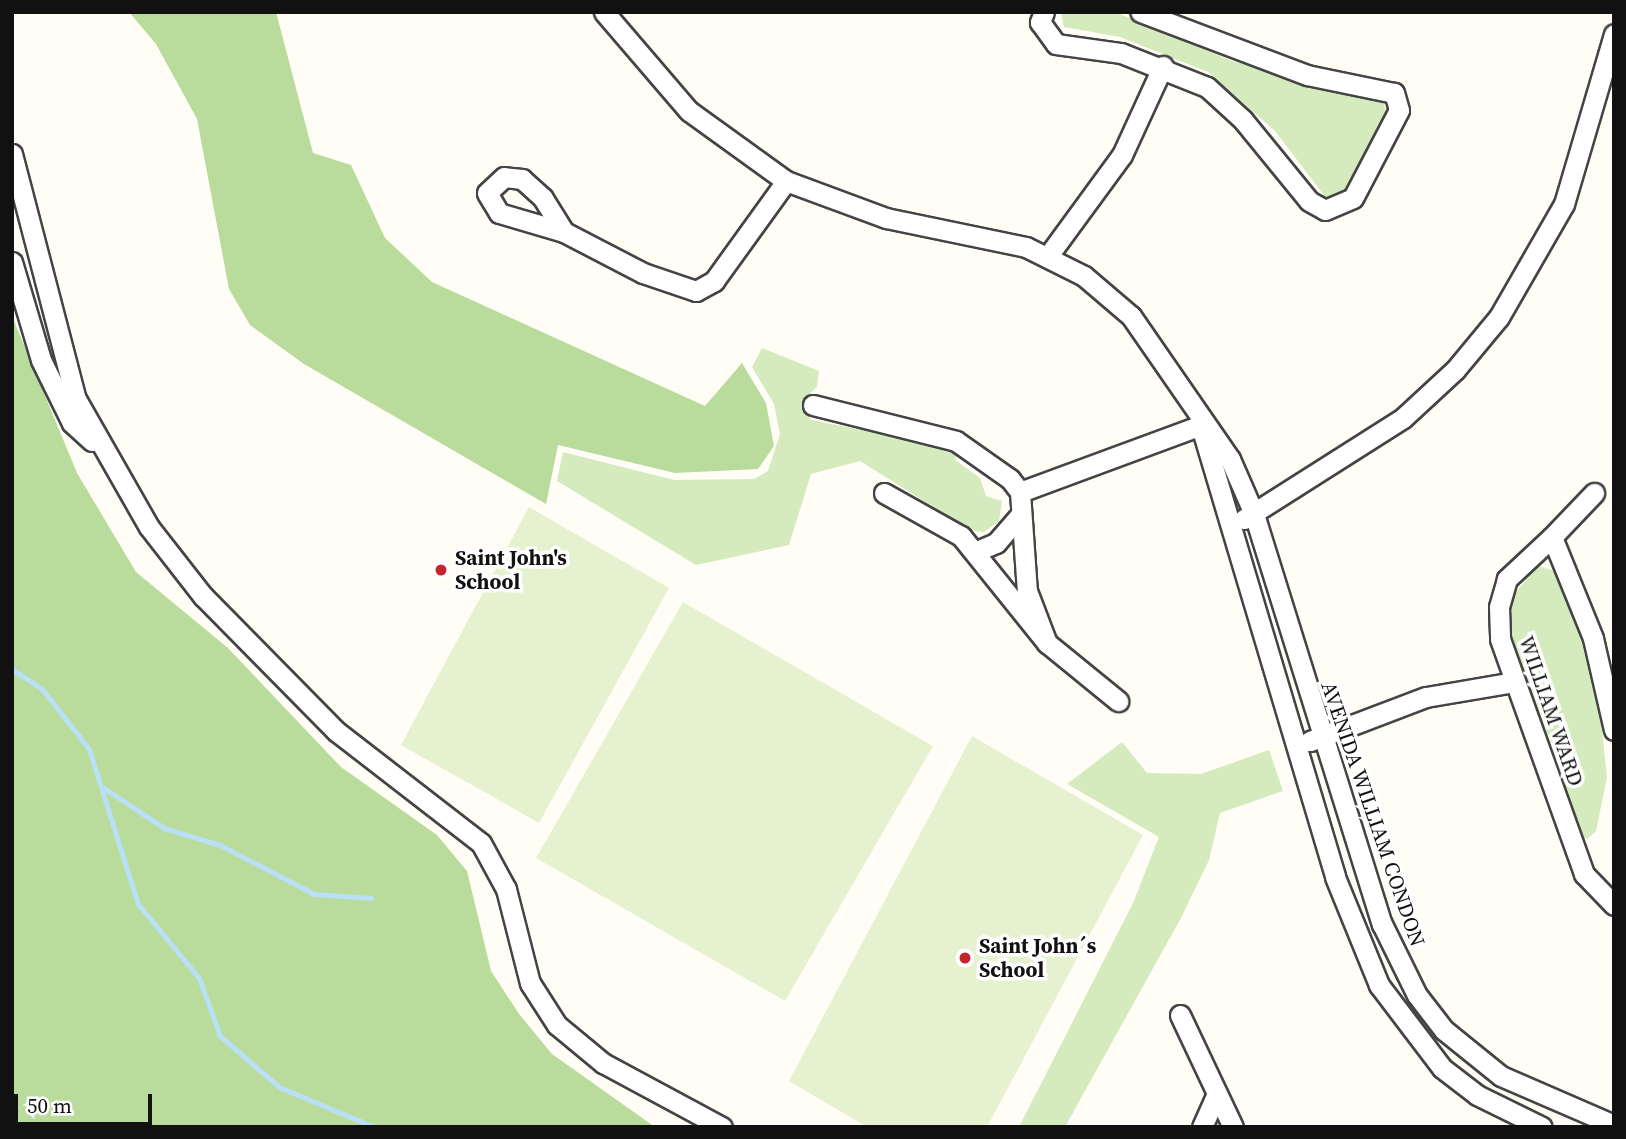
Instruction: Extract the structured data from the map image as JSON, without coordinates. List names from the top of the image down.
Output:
{
  "streets": {
    "street": ["WILLIAM WARD", "AVENIDA WILLIAM CONDON"]
  },
  "places": ["Saint John's School", "Saint John´s School"],
  "scale_bar": "50 m"
}
